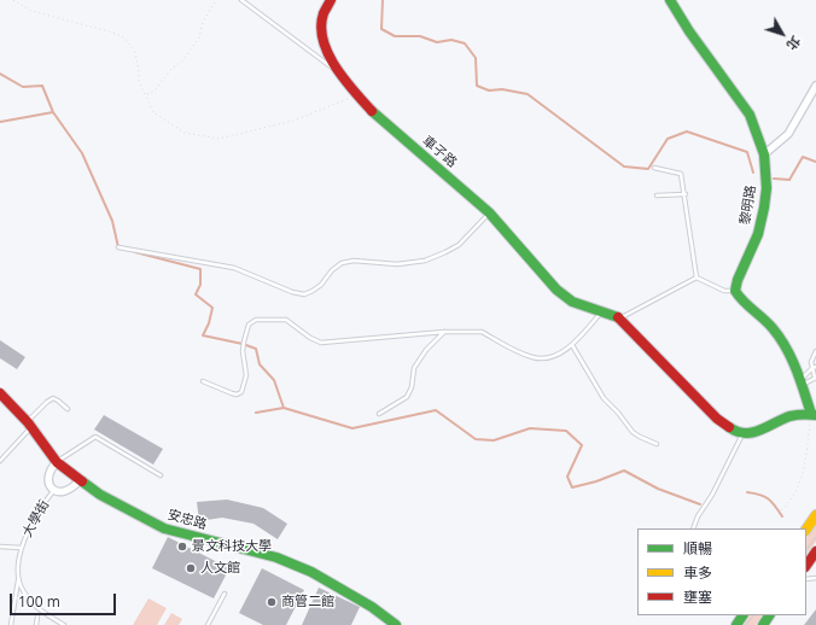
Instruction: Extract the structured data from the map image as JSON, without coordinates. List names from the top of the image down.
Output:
{
  "streets": {
    "street": ["車子路", "黎明路", "安忠路"],
    "lane": ["大學街"]
  },
  "places": ["景文科技大學", "人文館", "商管二館"],
  "legend": ["順暢", "車多", "壅塞"],
  "scale_bar": "100 m",
  "north": "bottom right"
}
